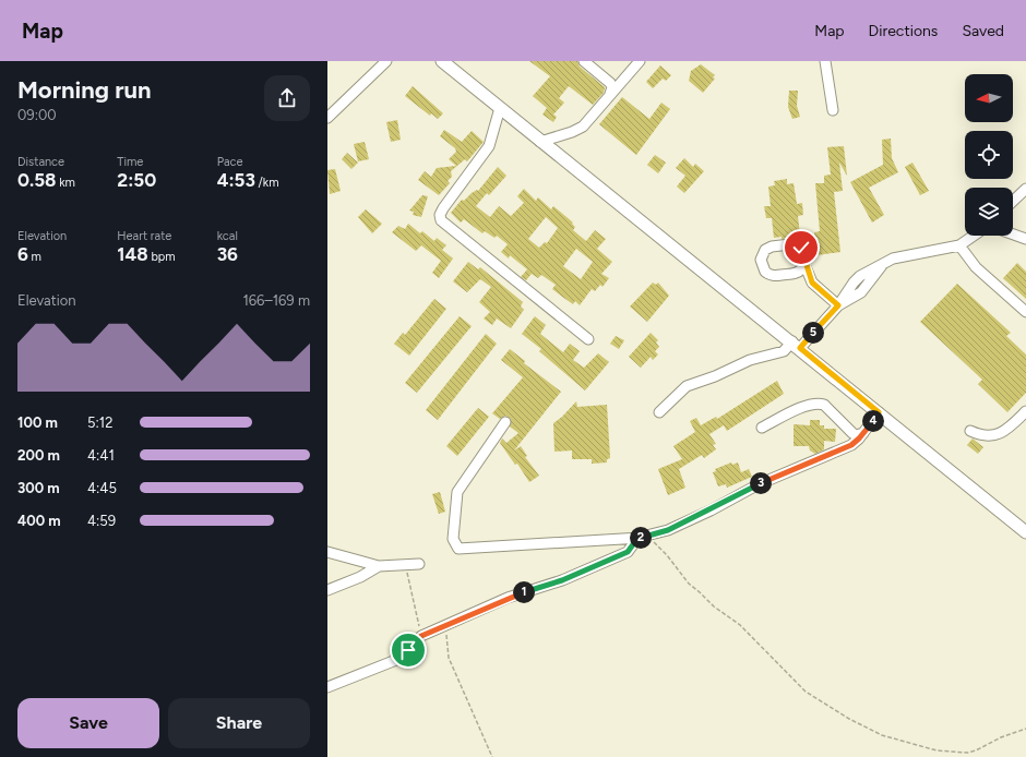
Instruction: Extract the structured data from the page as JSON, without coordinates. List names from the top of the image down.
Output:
{
  "north": "left",
  "page": {
    "header": "Map",
    "nav": ["Map", "Directions", "Saved"],
    "heading": ["Morning run", "09:00"],
    "stats": [
      ["Distance", "0.58 km"],
      ["Time", "2:50"],
      ["Pace", "4:53 /km"],
      ["Elevation", "6 m"],
      ["Heart rate", "148 bpm"],
      ["kcal", "36"]
    ],
    "chart": ["Elevation", "166–169 m"],
    "pins": [
      "5",
      "4",
      "3",
      "2",
      "1"
    ],
    "list": [
      {
        "name": "100 m",
        "note": "5:12"
      },
      {
        "name": "200 m",
        "note": "4:41"
      },
      {
        "name": "300 m",
        "note": "4:45"
      },
      {
        "name": "400 m",
        "note": "4:59"
      }
    ],
    "buttons": ["Save", "Share"]
  }
}
